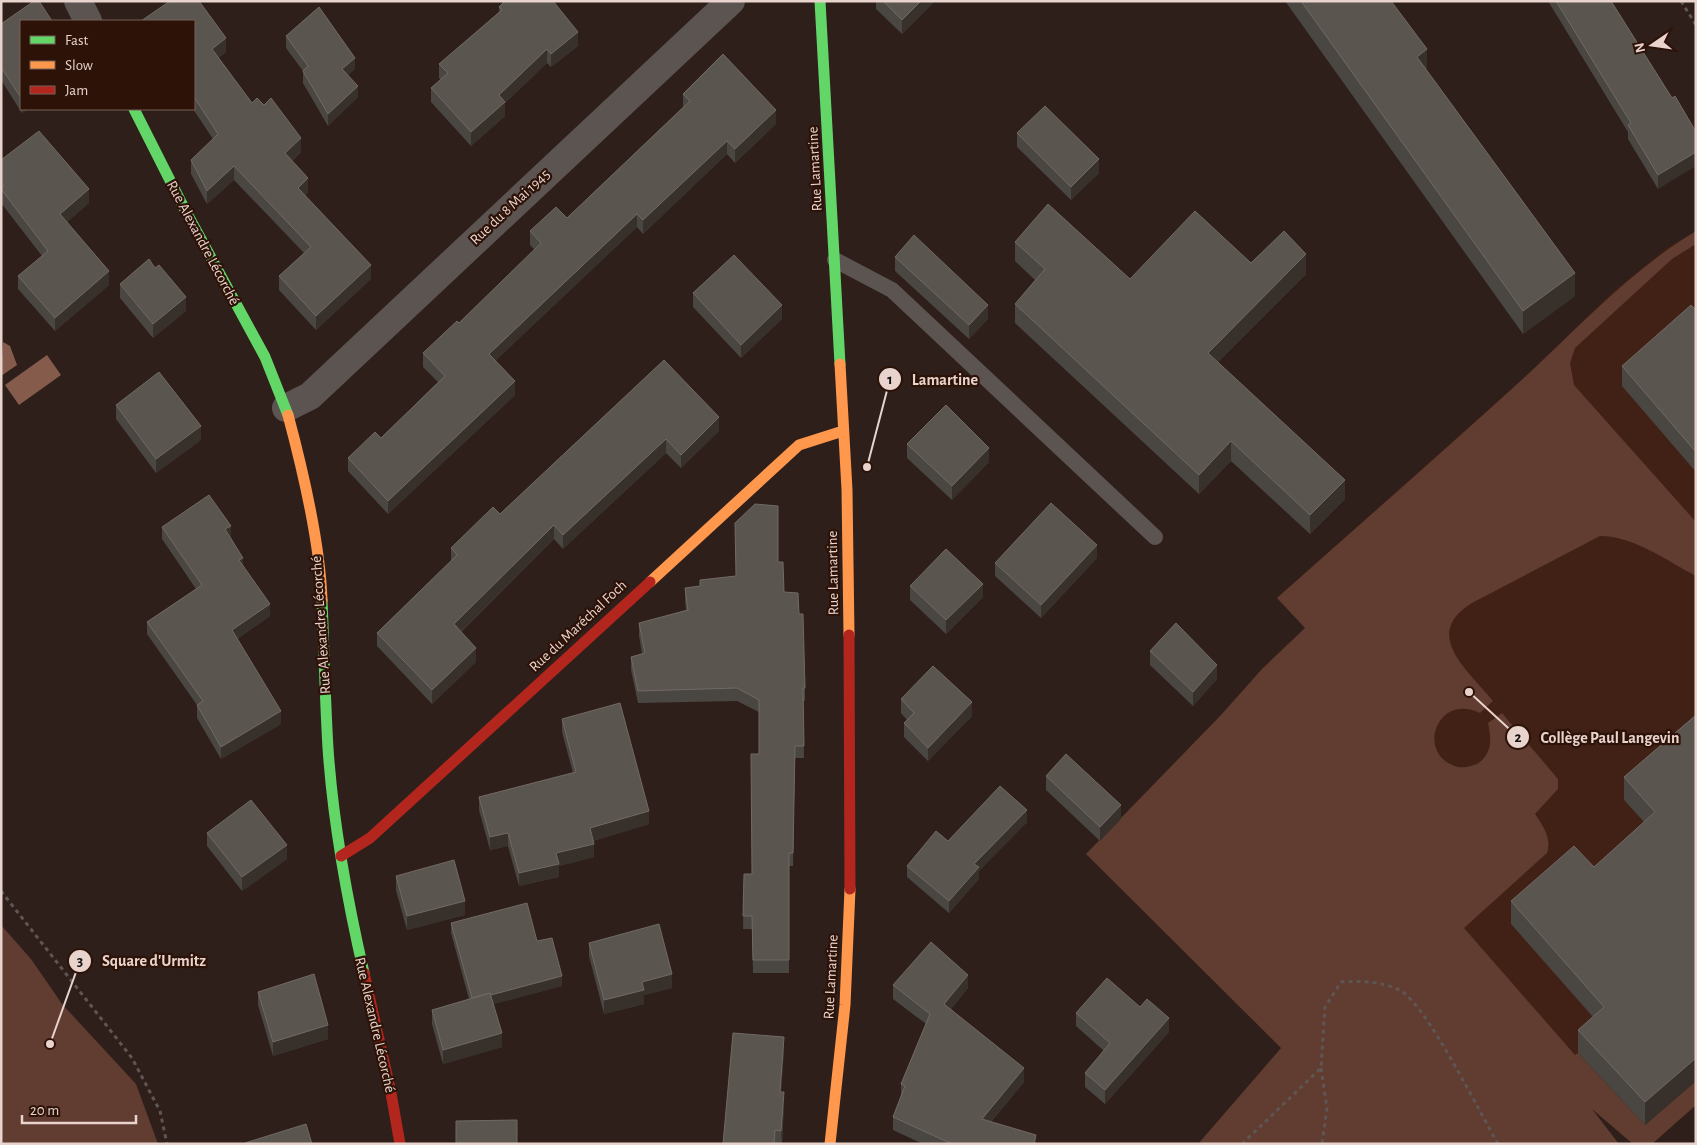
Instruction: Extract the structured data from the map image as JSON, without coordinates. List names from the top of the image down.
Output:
{
  "streets": {
    "street": [
      "Rue Lamartine",
      "Rue du 8 Mai 1945",
      "Rue Alexandre Lécorché",
      "Rue du Maréchal Foch"
    ]
  },
  "crossings": [
    ["Rue Lamartine", "Rue du Maréchal Foch"],
    ["Rue du 8 Mai 1945", "Rue Alexandre Lécorché"],
    ["Rue Alexandre Lécorché", "Rue du Maréchal Foch"]
  ],
  "places": ["Lamartine", "Collège Paul Langevin", "Square d'Urmitz"],
  "legend": ["Fast", "Slow", "Jam"],
  "scale_bar": "20 m",
  "north": "left"
}
